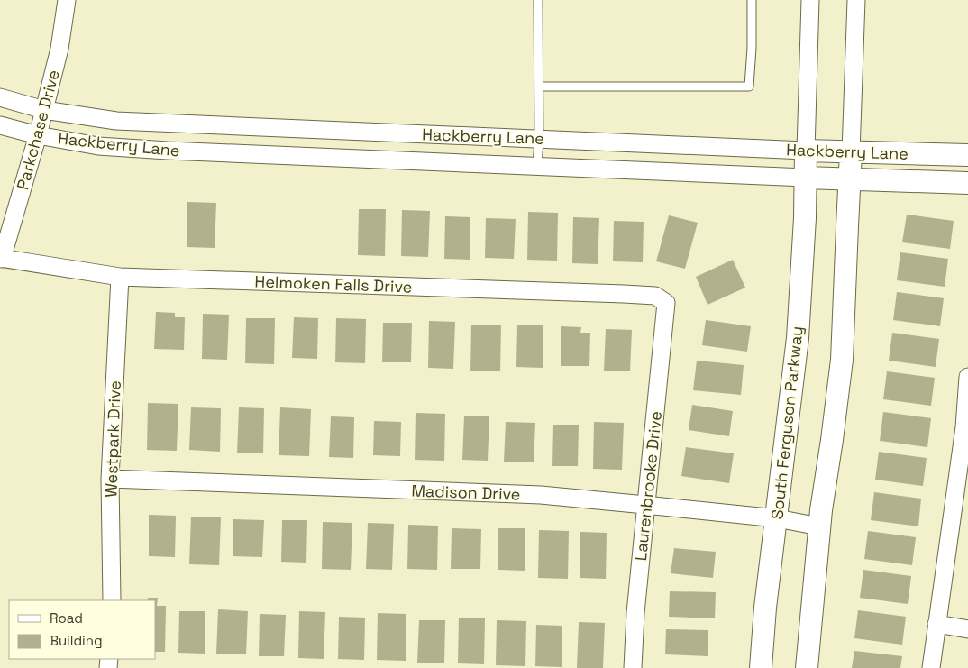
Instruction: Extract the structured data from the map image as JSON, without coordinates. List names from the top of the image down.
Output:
{
  "streets": {
    "street": [
      "Parkchase Drive",
      "Hackberry Lane",
      "Helmoken Falls Drive",
      "South Ferguson Parkway",
      "Westpark Drive",
      "Laurenbrooke Drive",
      "Madison Drive"
    ]
  },
  "crossings": [
    ["Parkchase Drive", "Hackberry Lane"],
    ["Parkchase Drive", "Helmoken Falls Drive"],
    ["Hackberry Lane", "South Ferguson Parkway"],
    ["Helmoken Falls Drive", "Westpark Drive"],
    ["Helmoken Falls Drive", "Laurenbrooke Drive"],
    ["South Ferguson Parkway", "Madison Drive"],
    ["Westpark Drive", "Madison Drive"],
    ["Laurenbrooke Drive", "Madison Drive"]
  ],
  "legend": ["Road", "Building"]
}
